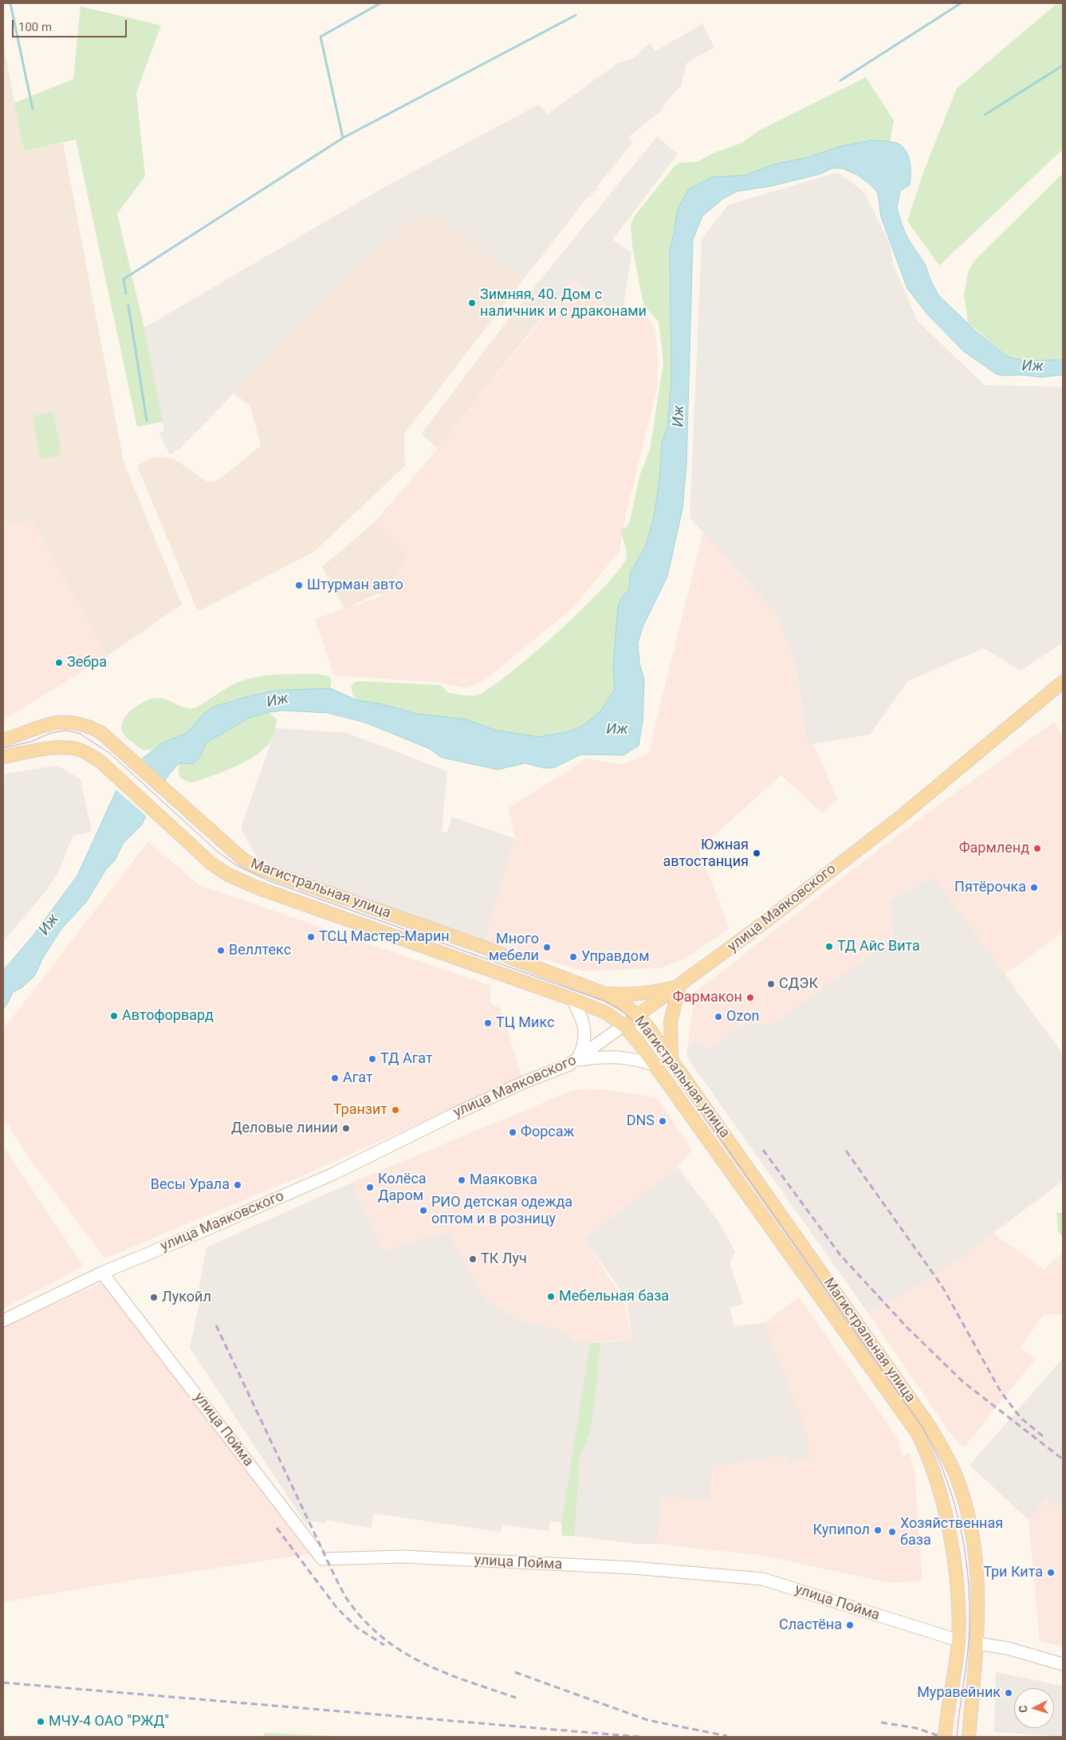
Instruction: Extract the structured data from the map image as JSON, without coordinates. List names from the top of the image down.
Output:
{
  "streets": {
    "main road": ["Магистральная улица", "улица Маяковского", "улица Пойма"]
  },
  "crossings": [
    ["Магистральная улица", "улица Маяковского"],
    ["Магистральная улица", "улица Пойма"],
    ["улица Маяковского", "улица Пойма"]
  ],
  "water": ["Иж"],
  "places": [
    "Зимняя, 40. Дом с наличник и с драконами",
    "Штурман авто",
    "Зебра",
    "Фармленд",
    "Южная автостанция",
    "Пятёрочка",
    "ТСЦ Мастер-Марин",
    "ТД Айс Вита",
    "Много мебели",
    "Веллтекс",
    "Управдом",
    "СДЭК",
    "Фармакон",
    "Автофорвард",
    "Ozon",
    "ТЦ Микс",
    "ТД Агат",
    "Агат",
    "Транзит",
    "DNS",
    "Деловые линии",
    "Форсаж",
    "Маяковка",
    "Весы Урала",
    "Колёса Даром",
    "РИО детская одежда оптом и в розницу",
    "ТК Луч",
    "Мебельная база",
    "Лукойл",
    "Купипол",
    "Хозяйственная база",
    "Три Кита",
    "Сластёна",
    "Муравейник",
    "МЧУ-4 ОАО \"РЖД\""
  ],
  "scale_bar": "100 m",
  "north": "left"
}
